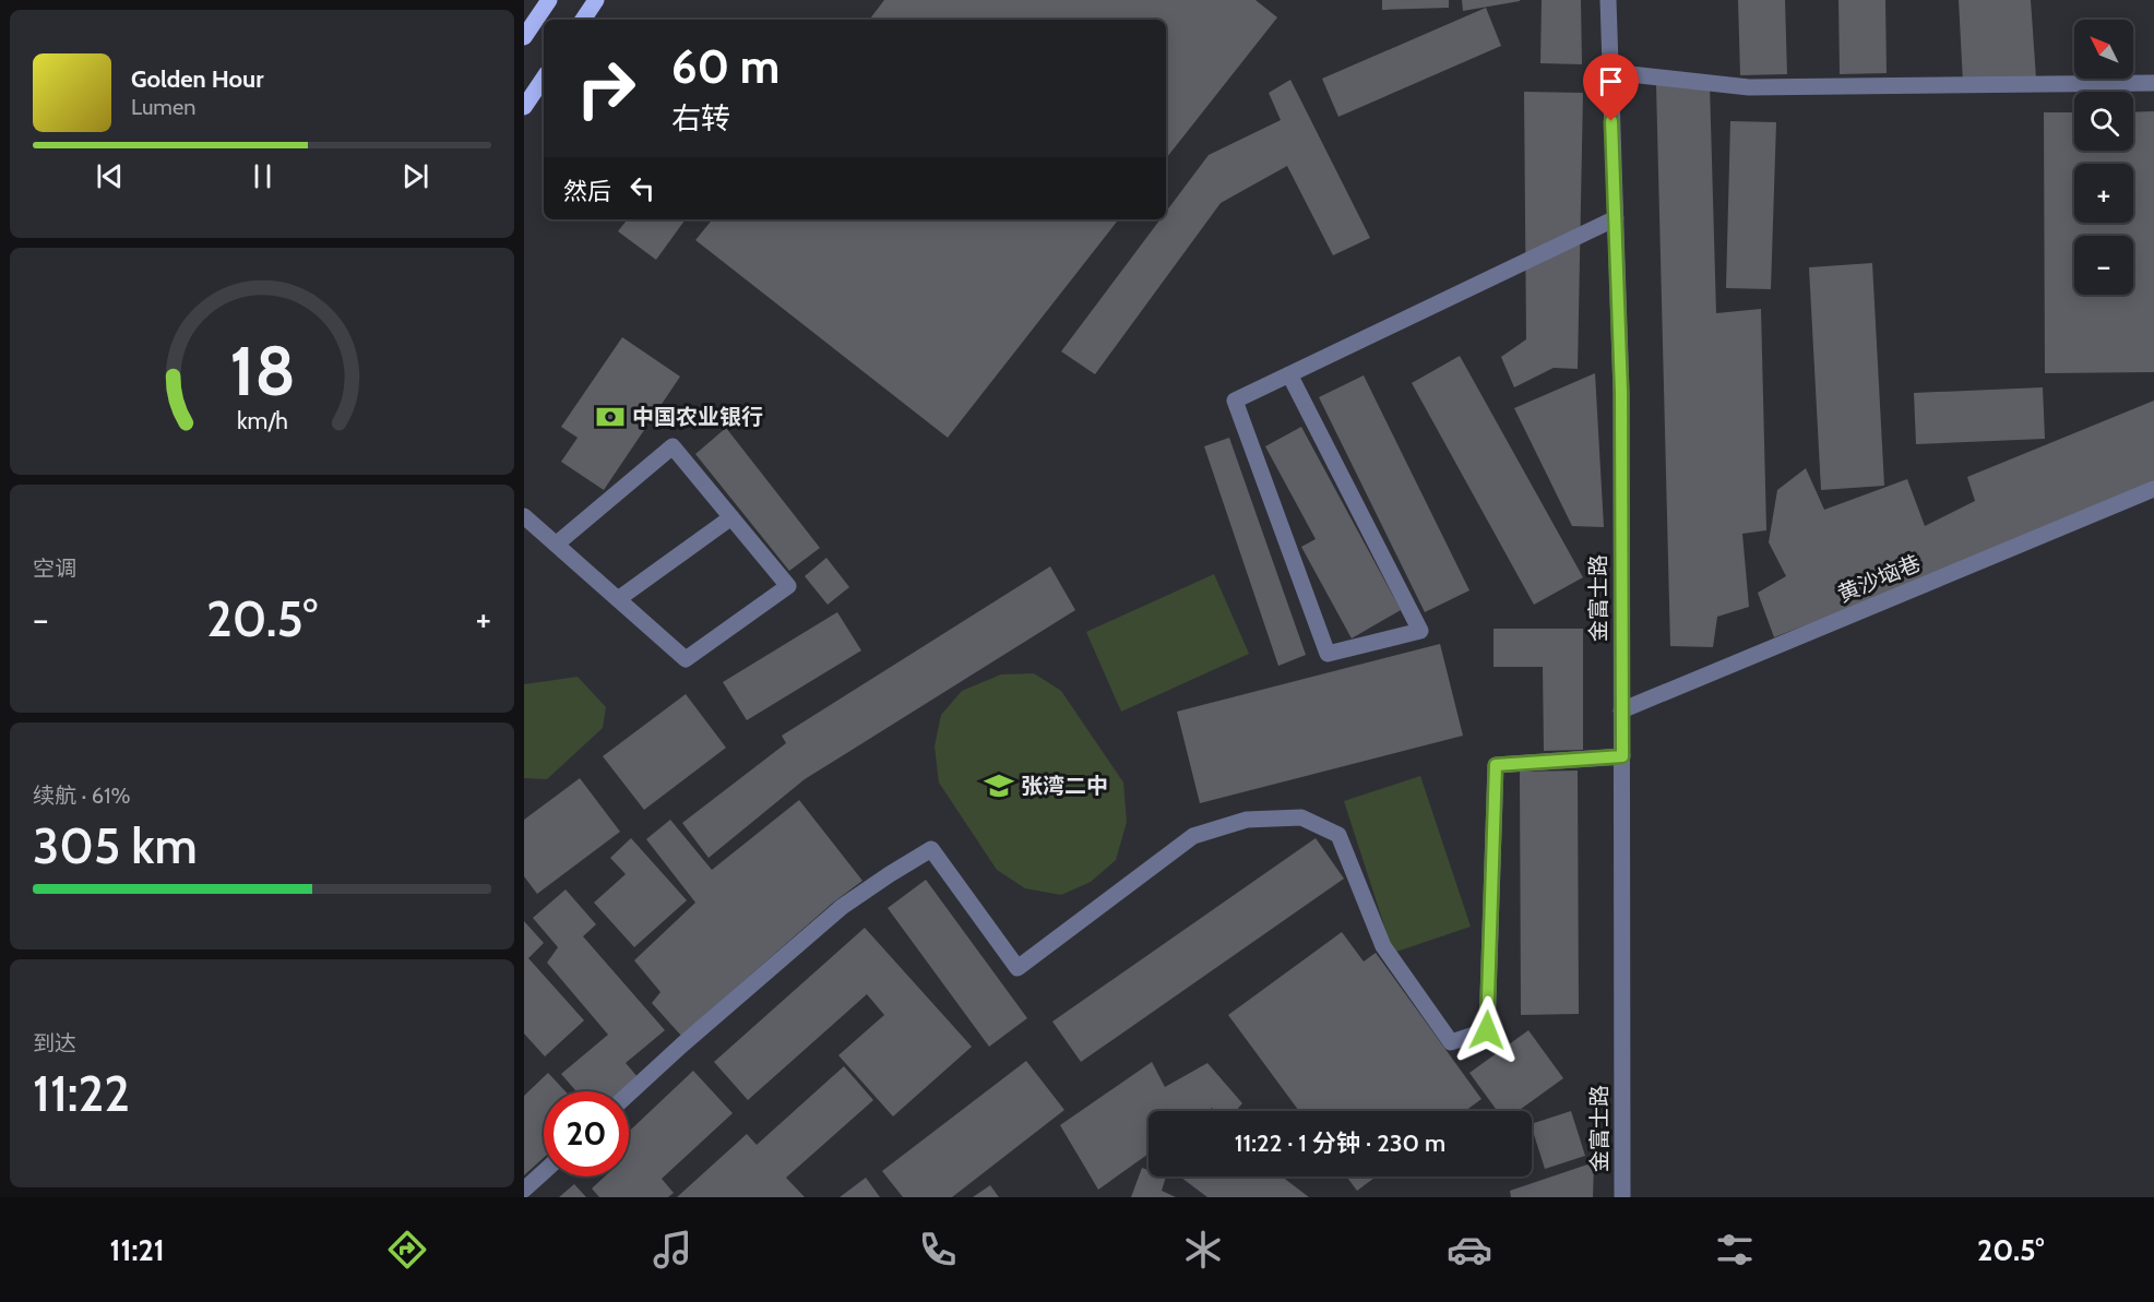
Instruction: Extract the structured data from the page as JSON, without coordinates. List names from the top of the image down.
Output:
{
  "streets": {
    "street": ["黄沙垴巷", "金富士路"]
  },
  "crossings": [
    ["黄沙垴巷", "金富士路"]
  ],
  "places": {
    "bank": ["中国农业银行"],
    "school or university": ["张湾二中"]
  },
  "north": "top left",
  "page": {
    "map_buttons": ["+", "−"],
    "turn": ["60 m", "右转"],
    "song": ["Golden Hour", "Lumen"],
    "then": "然后",
    "tile": [
      "空调",
      ["续航 · 61%", "305 km"],
      ["到达", "11:22"]
    ],
    "heat": ["−", "20.5°", "+"],
    "limit": "20",
    "trip": "11:22 · 1 分钟 · 230 m",
    "tabs": ["11:21", "20.5°"],
    "gauge": ["18", "km/h"]
  }
}
